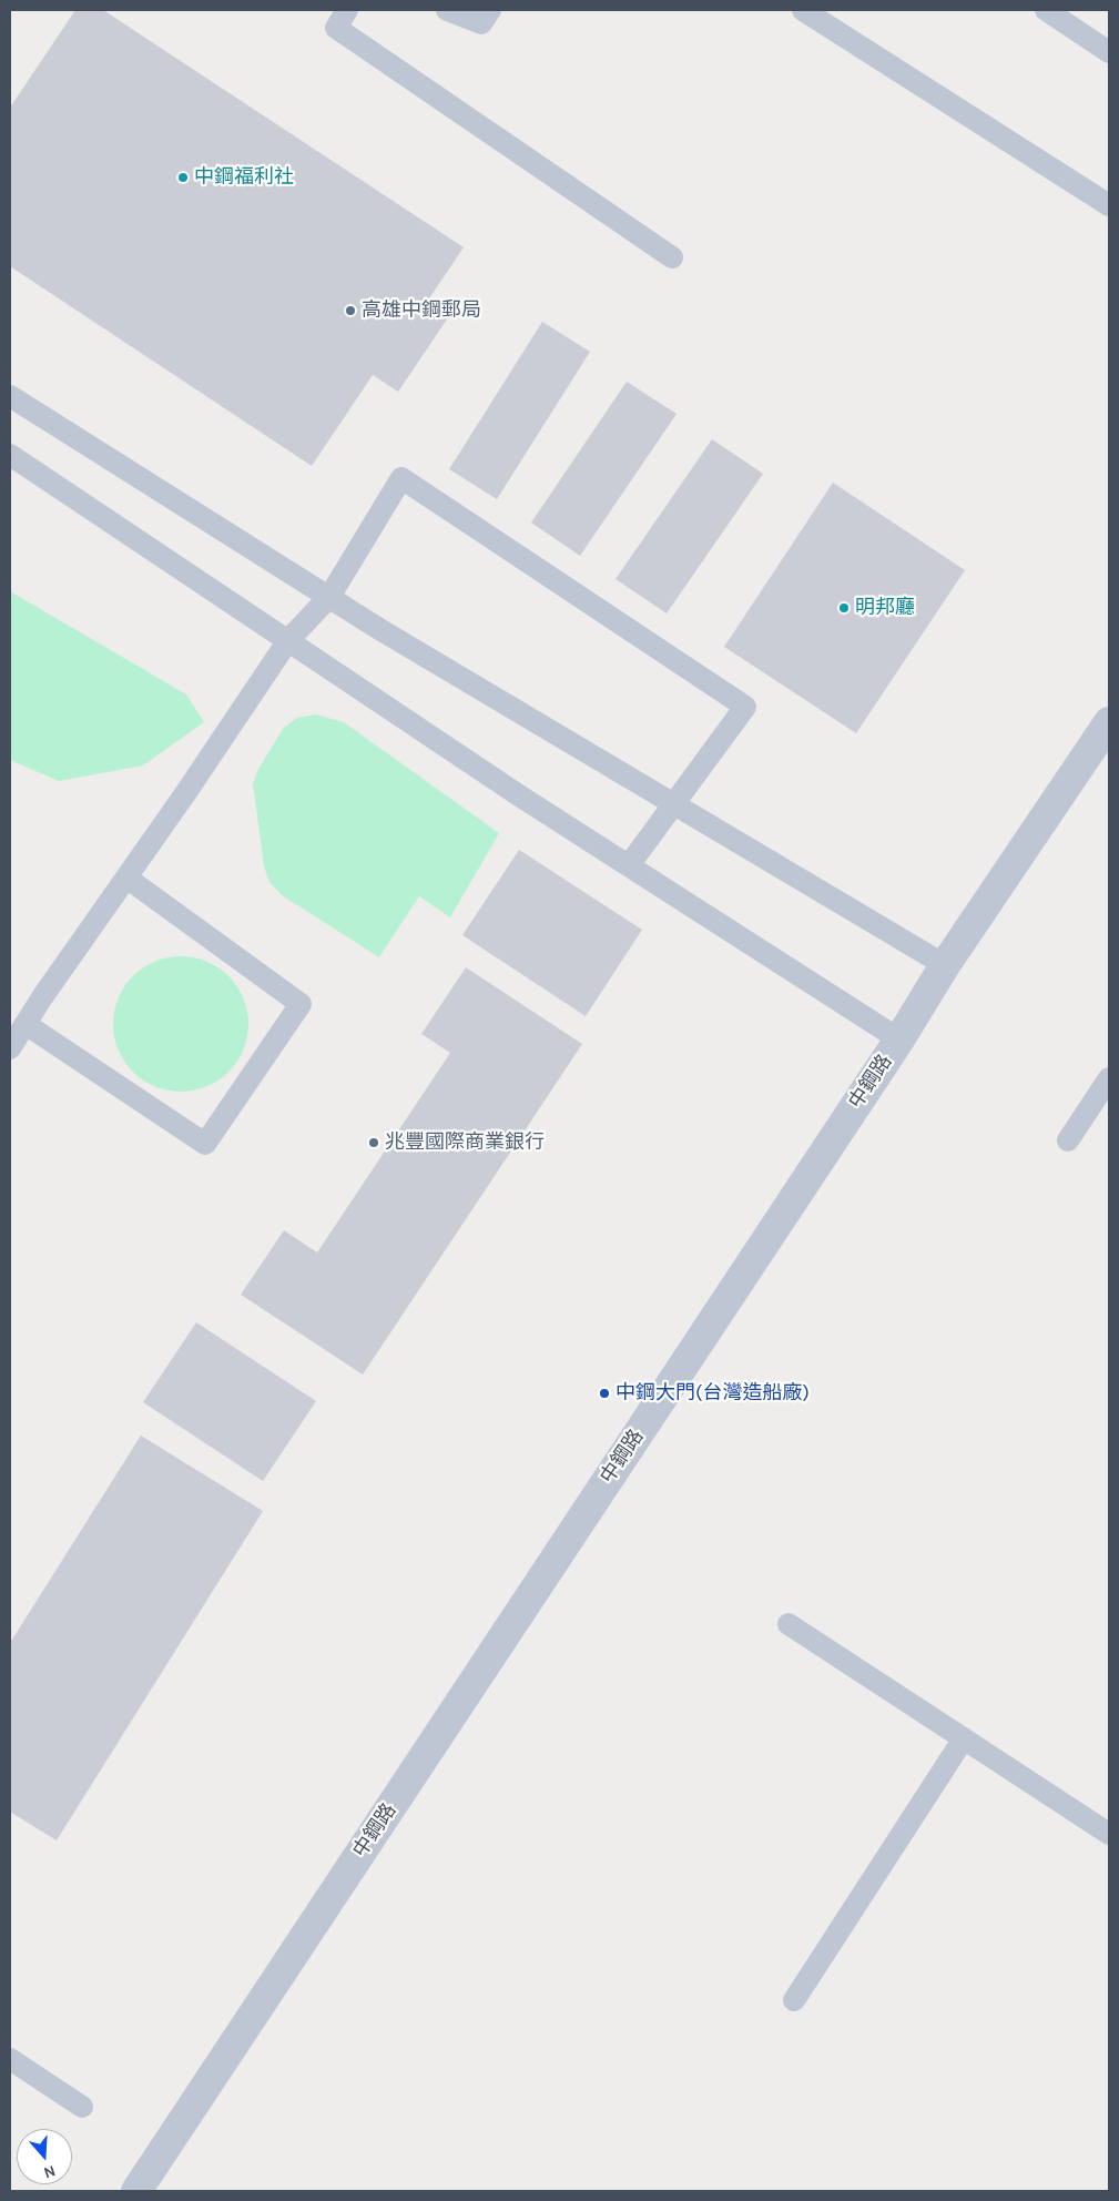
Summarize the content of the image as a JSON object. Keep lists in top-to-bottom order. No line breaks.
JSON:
{"streets":{"street":["中鋼路"]},"places":["中鋼福利社","高雄中鋼郵局","明邦廳","兆豐國際商業銀行","中鋼大門(台灣造船廠)"],"north":"bottom"}
